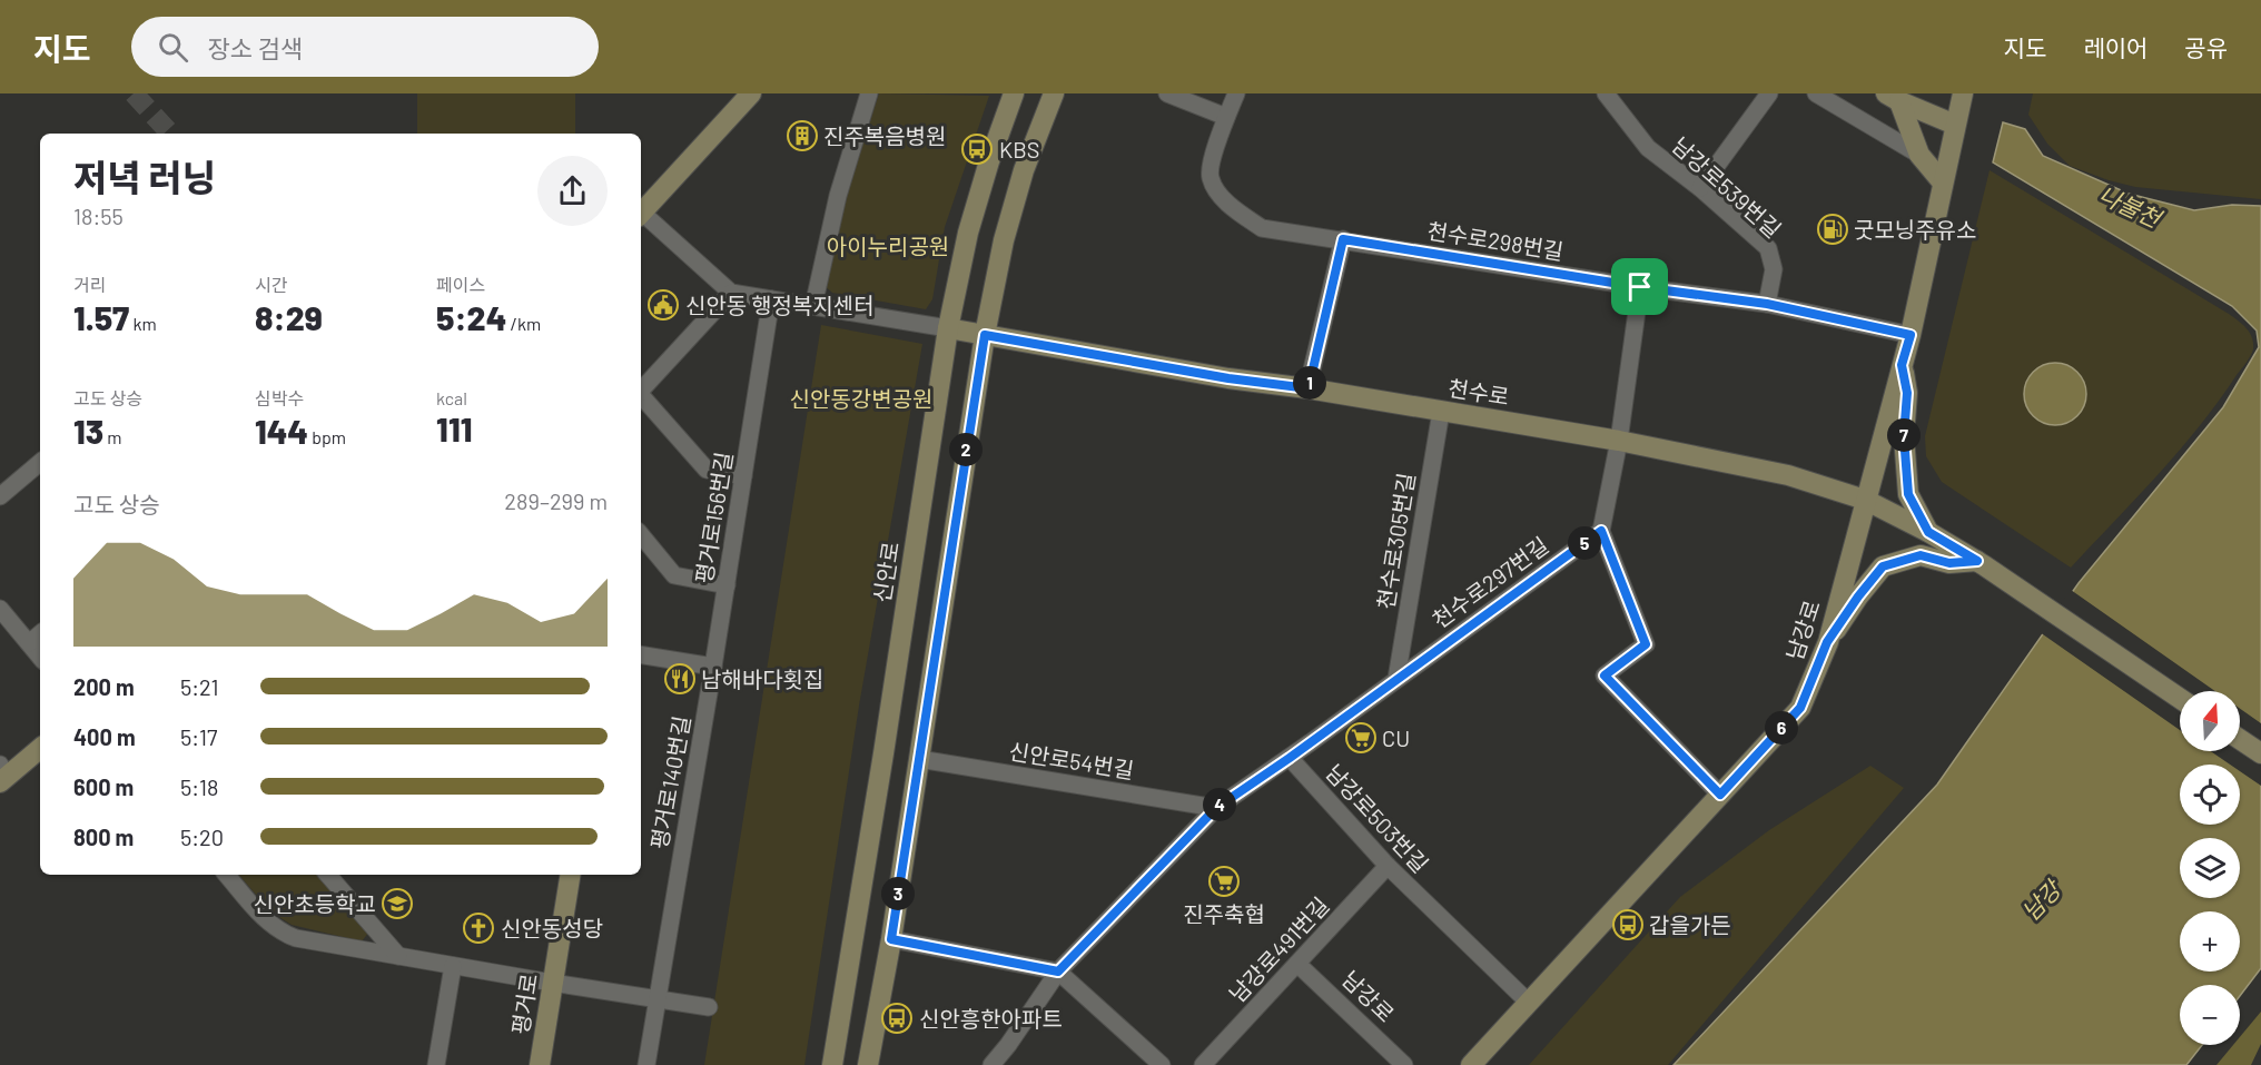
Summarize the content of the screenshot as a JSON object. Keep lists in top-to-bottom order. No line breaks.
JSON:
{"streets":{"street":["남강로539번길","천수로298번길","천수로","평거로156번길","천수로305번길","신안로","천수로297번길","남강로","신안로54번길","평거로140번길","남강로503번길","남강로491번길","평거로"]},"crossings":[["남강로539번길","천수로298번길"],["천수로","천수로305번길"],["천수로","신안로"],["천수로","남강로"],["평거로156번길","평거로140번길"],["천수로305번길","천수로297번길"],["천수로305번길","남강로503번길"],["천수로297번길","남강로503번길"],["남강로","남강로503번길"],["남강로","남강로491번길"],["남강로503번길","남강로491번길"]],"water":["나불천","남강"],"parks":["아이누리공원","신안동강변공원"],"places":{"building":["진주복음병원"],"bus stop":["KBS","갑을가든","신안흥한아파트"],"fuel station":["굿모닝주유소"],"public building":["신안동 행정복지센터"],"restaurant":["남해바다횟집"],"supermarket":["CU","진주축협"],"school or university":["신안초등학교"],"church":["신안동성당"]},"north":"top","page":{"header":"지도","search":"장소 검색","nav":["지도","레이어","공유"],"heading":["저녁 러닝","18:55"],"stats":[["거리","1.57 km"],["시간","8:29"],["페이스","5:24 /km"],["고도 상승","13 m"],["심박수","144 bpm"],["kcal","111"]],"pins":["1","7","2","5","6","4","3"],"chart":["고도 상승","289–299 m"],"list":[{"name":"200 m","note":"5:21"},{"name":"400 m","note":"5:17"},{"name":"600 m","note":"5:18"},{"name":"800 m","note":"5:20"}],"map_buttons":["+","−"]}}
